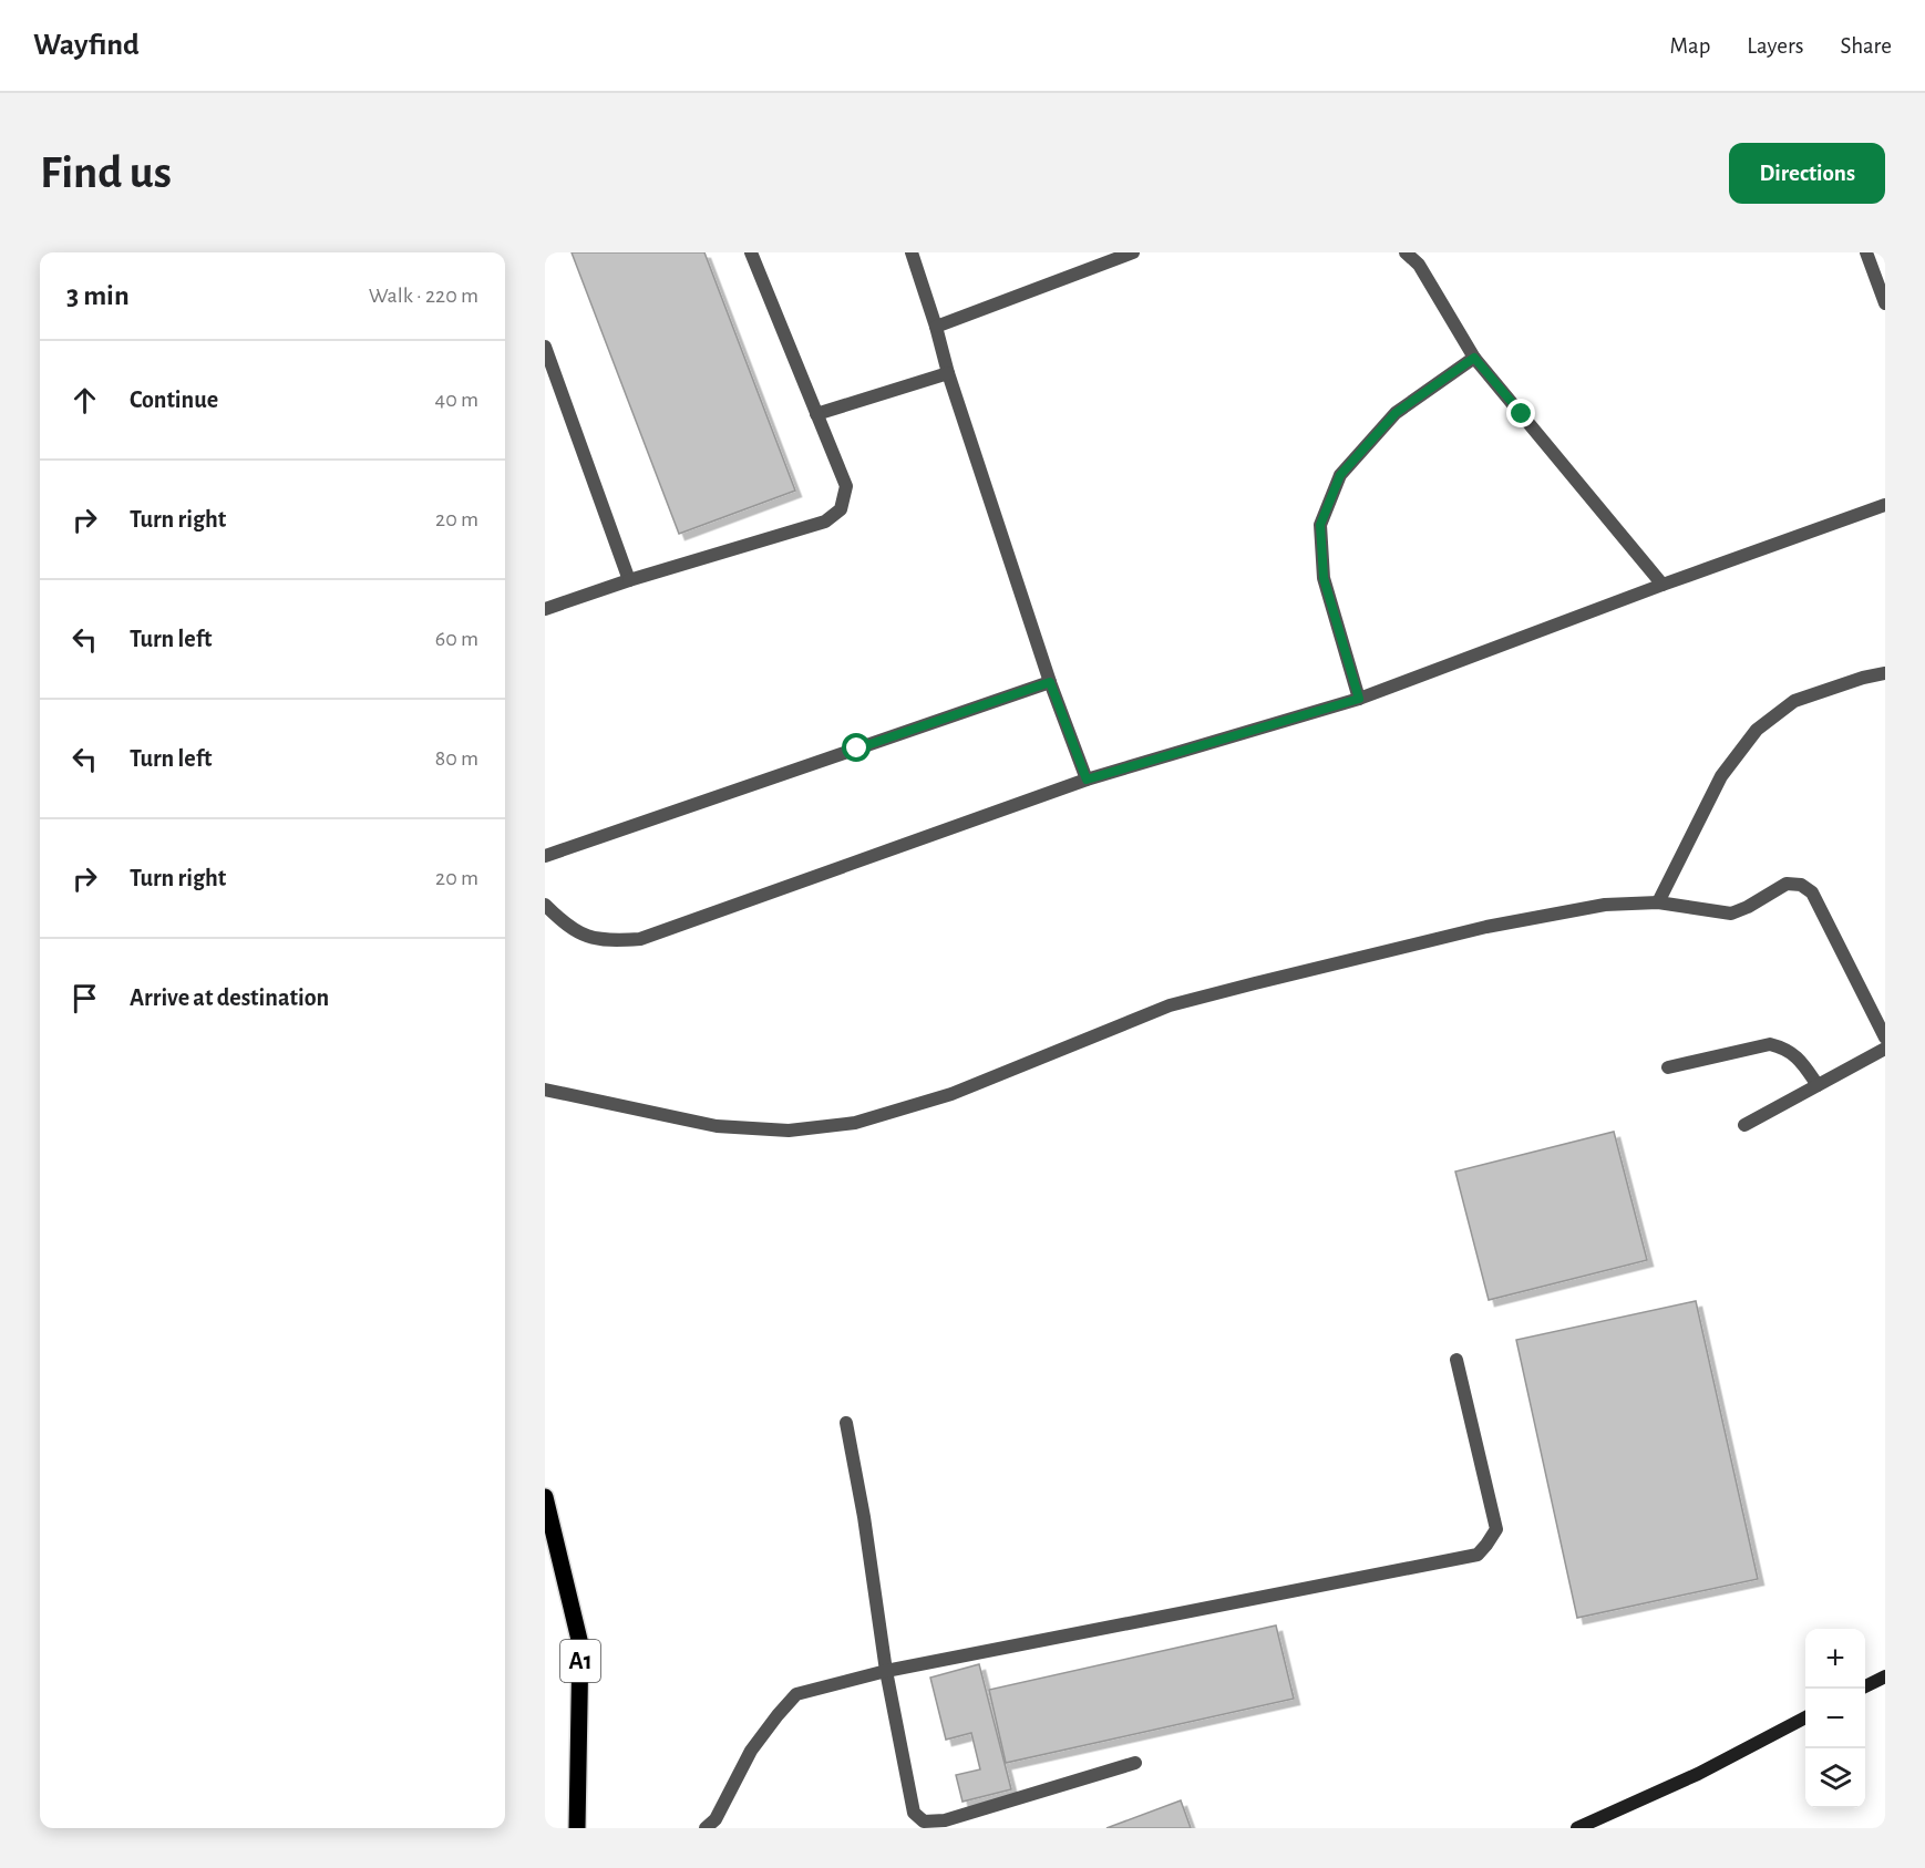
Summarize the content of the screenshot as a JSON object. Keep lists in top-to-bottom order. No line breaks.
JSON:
{"streets":{"main road":["A1"]},"page":{"header":"Wayfind","nav":["Map","Layers","Share"],"buttons":"Directions","title":"Find us","heading":["3 min","Walk · 220 m"],"list":[["Continue","40 m"],["Turn right","20 m"],["Turn left","60 m"],["Turn left","80 m"],["Turn right","20 m"],"Arrive at destination"],"map_buttons":["+","−"]}}
